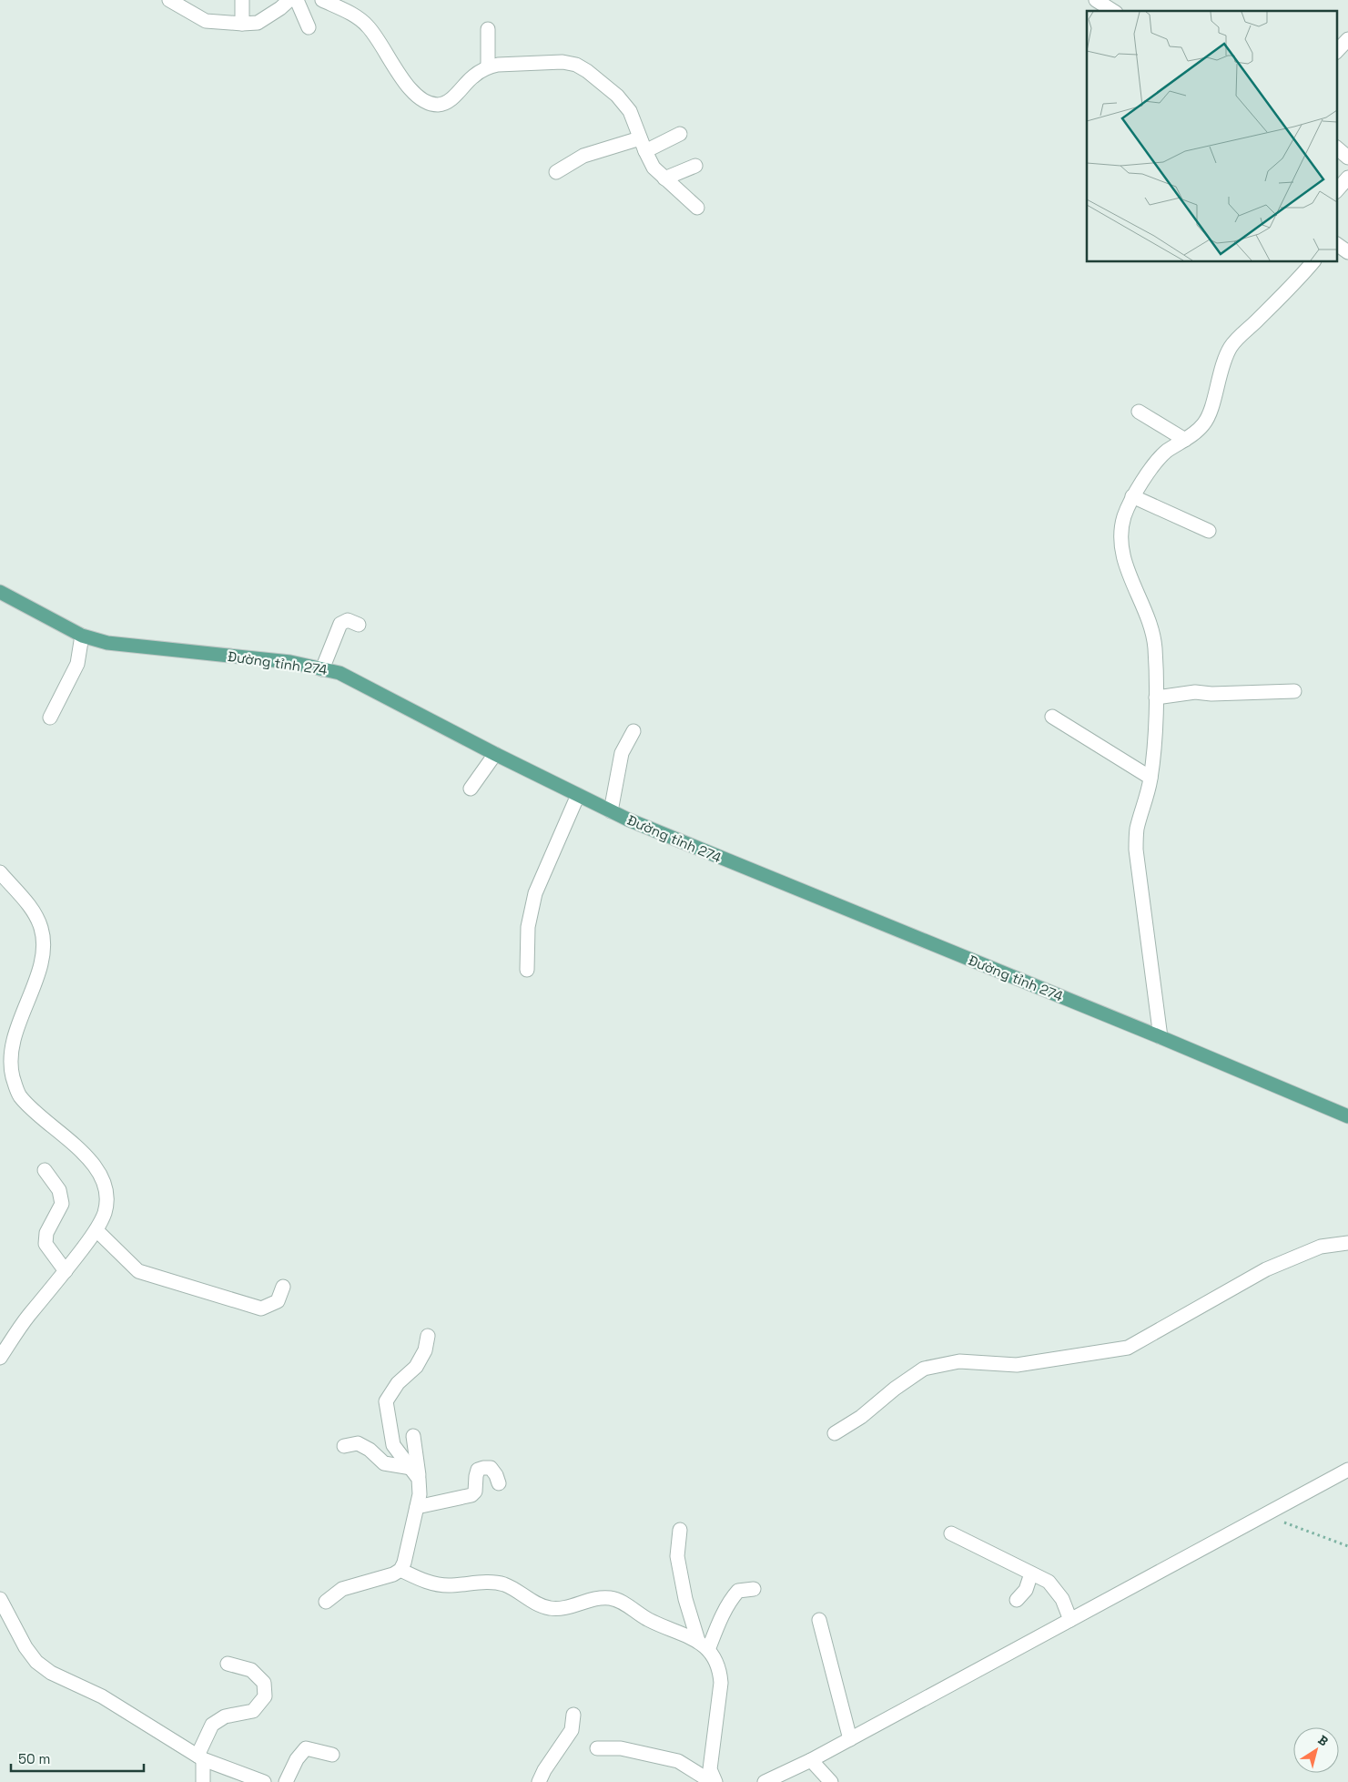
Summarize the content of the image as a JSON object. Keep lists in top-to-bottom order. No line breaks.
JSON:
{"streets":{"main road":["Đường tỉnh 274"]},"scale_bar":"50 m","north":"top right"}
